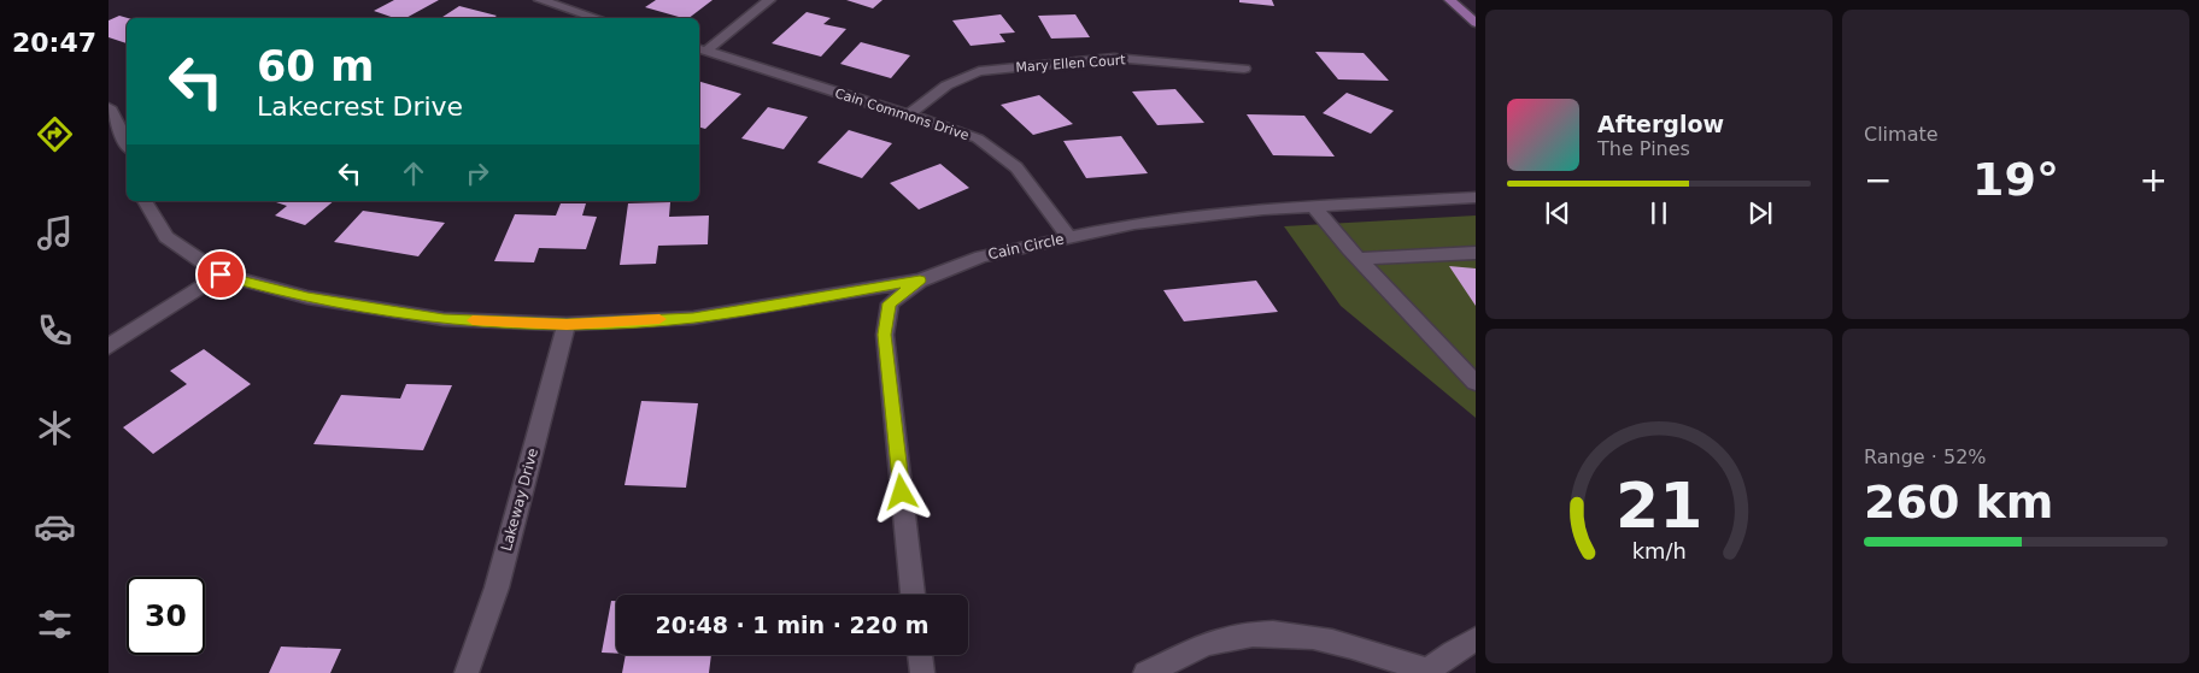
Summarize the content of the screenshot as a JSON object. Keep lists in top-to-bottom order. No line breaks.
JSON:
{"streets":{"street":["Mary Ellen Court","Cain Commons Drive","Cain Circle","Lakeway Drive"]},"crossings":[["Mary Ellen Court","Cain Commons Drive"],["Cain Commons Drive","Cain Circle"]],"page":{"tabs":"20:47","tile":["Climate",["Range · 52%","260 km"]],"turn":["60 m","Lakecrest Drive"],"song":["Afterglow","The Pines"],"heat":["−","19°","+"],"limit":"30","trip":"20:48 · 1 min · 220 m","gauge":["21","km/h"]}}
